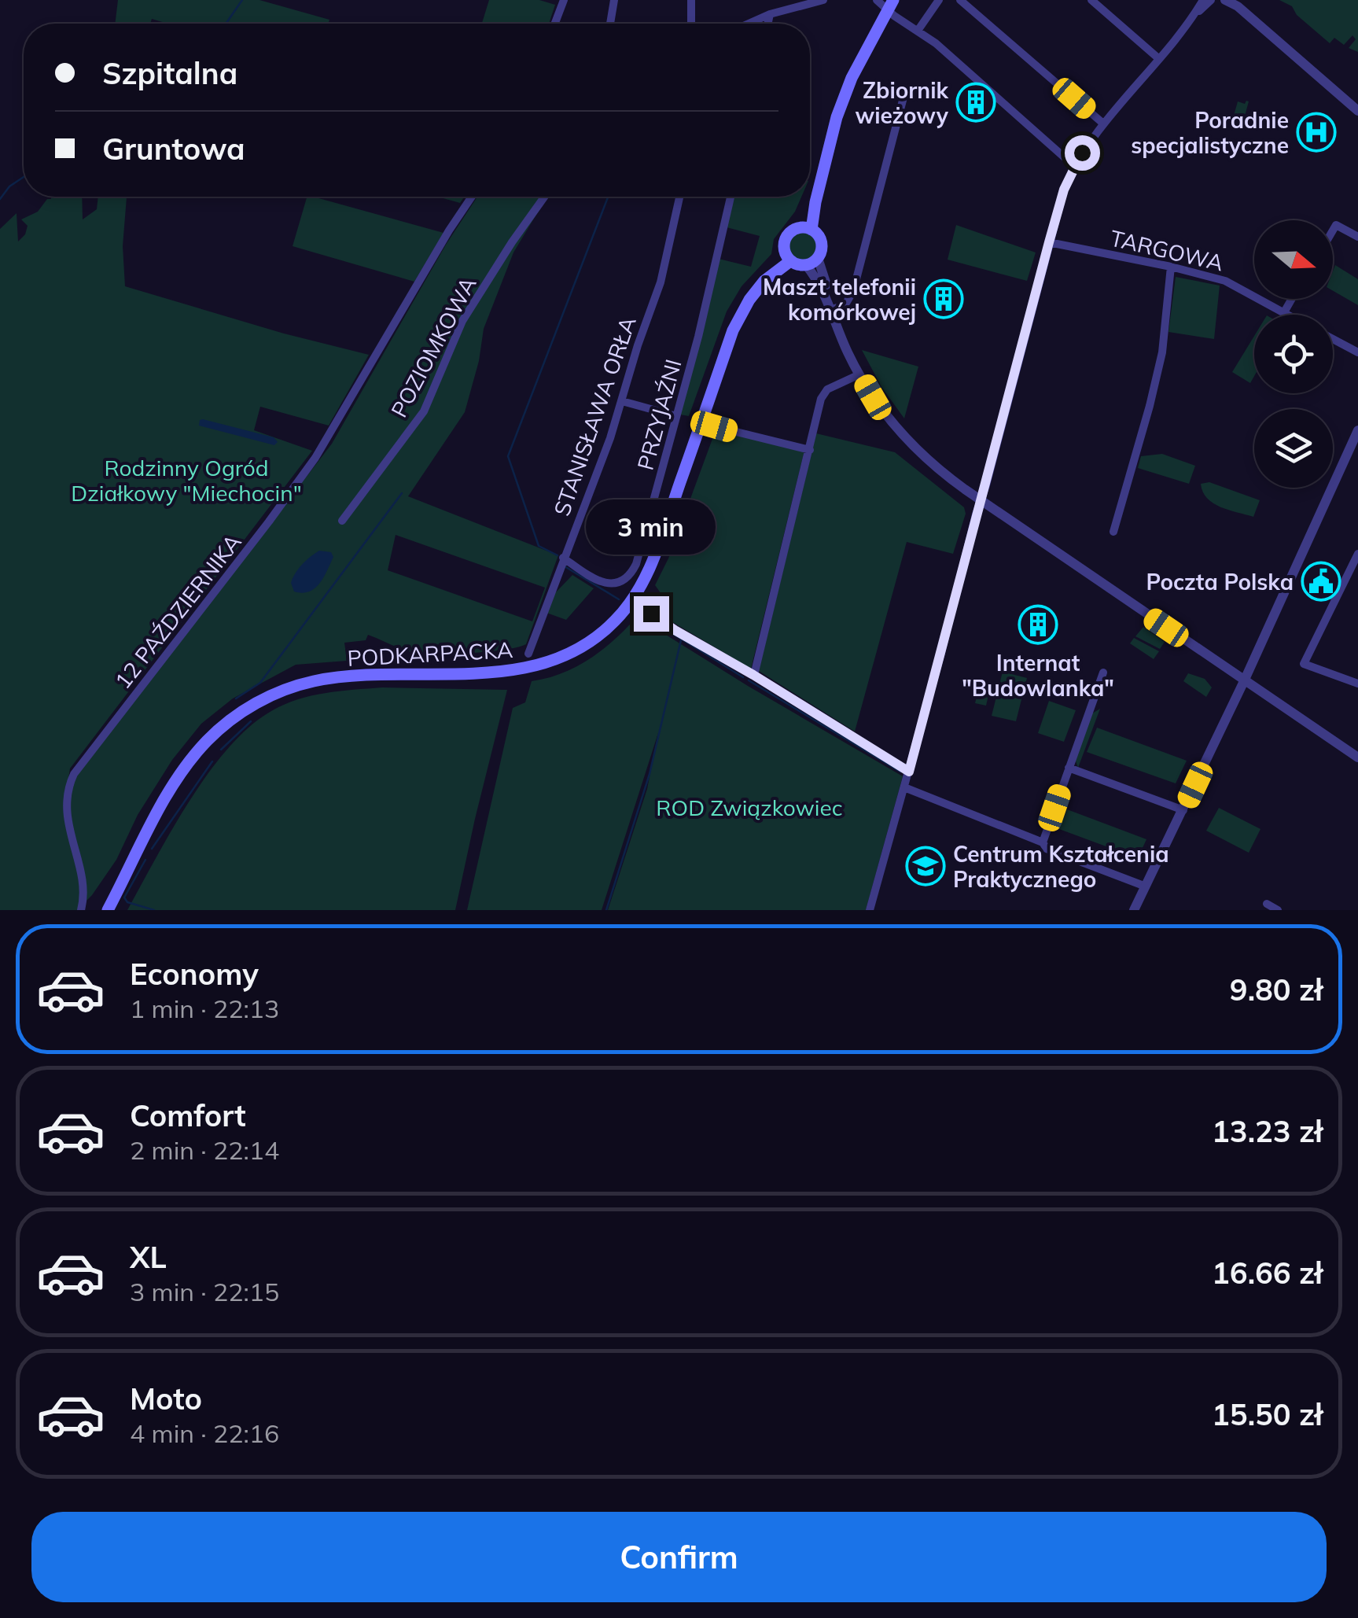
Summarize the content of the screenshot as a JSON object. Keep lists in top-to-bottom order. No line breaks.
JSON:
{"streets":{"main road":["PODKARPACKA"],"street":["TARGOWA","POZIOMKOWA","PRZYJAŹNI","STANISŁAWA ORŁA","12 PAŹDZIERNIKA"]},"crossings":[["PRZYJAŹNI","STANISŁAWA ORŁA"]],"parks":["Rodzinny Ogród Działkowy \"Miechocin\"","ROD Związkowiec"],"places":{"building":["Zbiornik wieżowy","Maszt telefonii komórkowej","Internat \"Budowlanka\""],"hospital":["Poradnie specjalistyczne"],"public building":["Poczta Polska"],"school or university":["Centrum Kształcenia Praktycznego"]},"north":"right","page":{"banner":["Szpitalna","Gruntowa"],"bubble":"3 min","list":[{"name":"Economy","note":"1 min · 22:13","value":"9.80 zł"},{"name":"Comfort","note":"2 min · 22:14","value":"13.23 zł"},{"name":"XL","note":"3 min · 22:15","value":"16.66 zł"},{"name":"Moto","note":"4 min · 22:16","value":"15.50 zł"}],"buttons":"Confirm"}}
